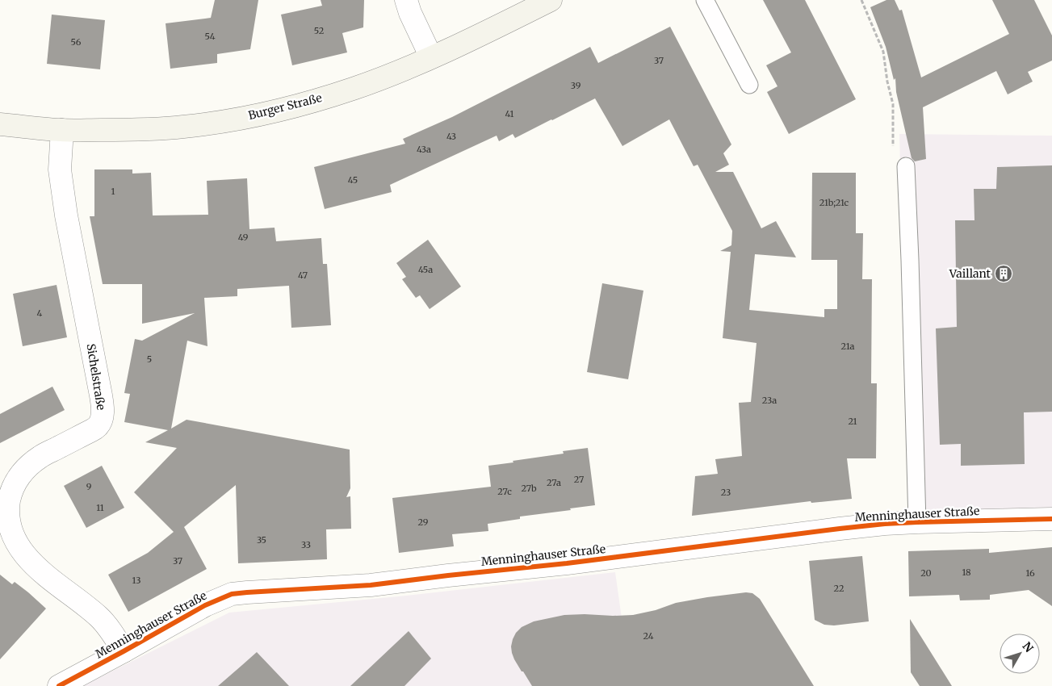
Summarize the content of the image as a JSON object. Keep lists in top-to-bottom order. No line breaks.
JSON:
{"streets":{"main road":["Burger Straße"],"street":["Sichelstraße","Menninghauser Straße"]},"crossings":[["Burger Straße","Sichelstraße"],["Sichelstraße","Menninghauser Straße"]],"places":{"building":["Vaillant"]},"house_numbers":["52","54","56","37","39","41","43","43a","45","1","21b;21c","49","45a","47","4","21a","5","23a","21","27","27a","9","27b","27c","23","11","29","35","33","37","18","20","16","13","22","24"],"north":"top right"}
